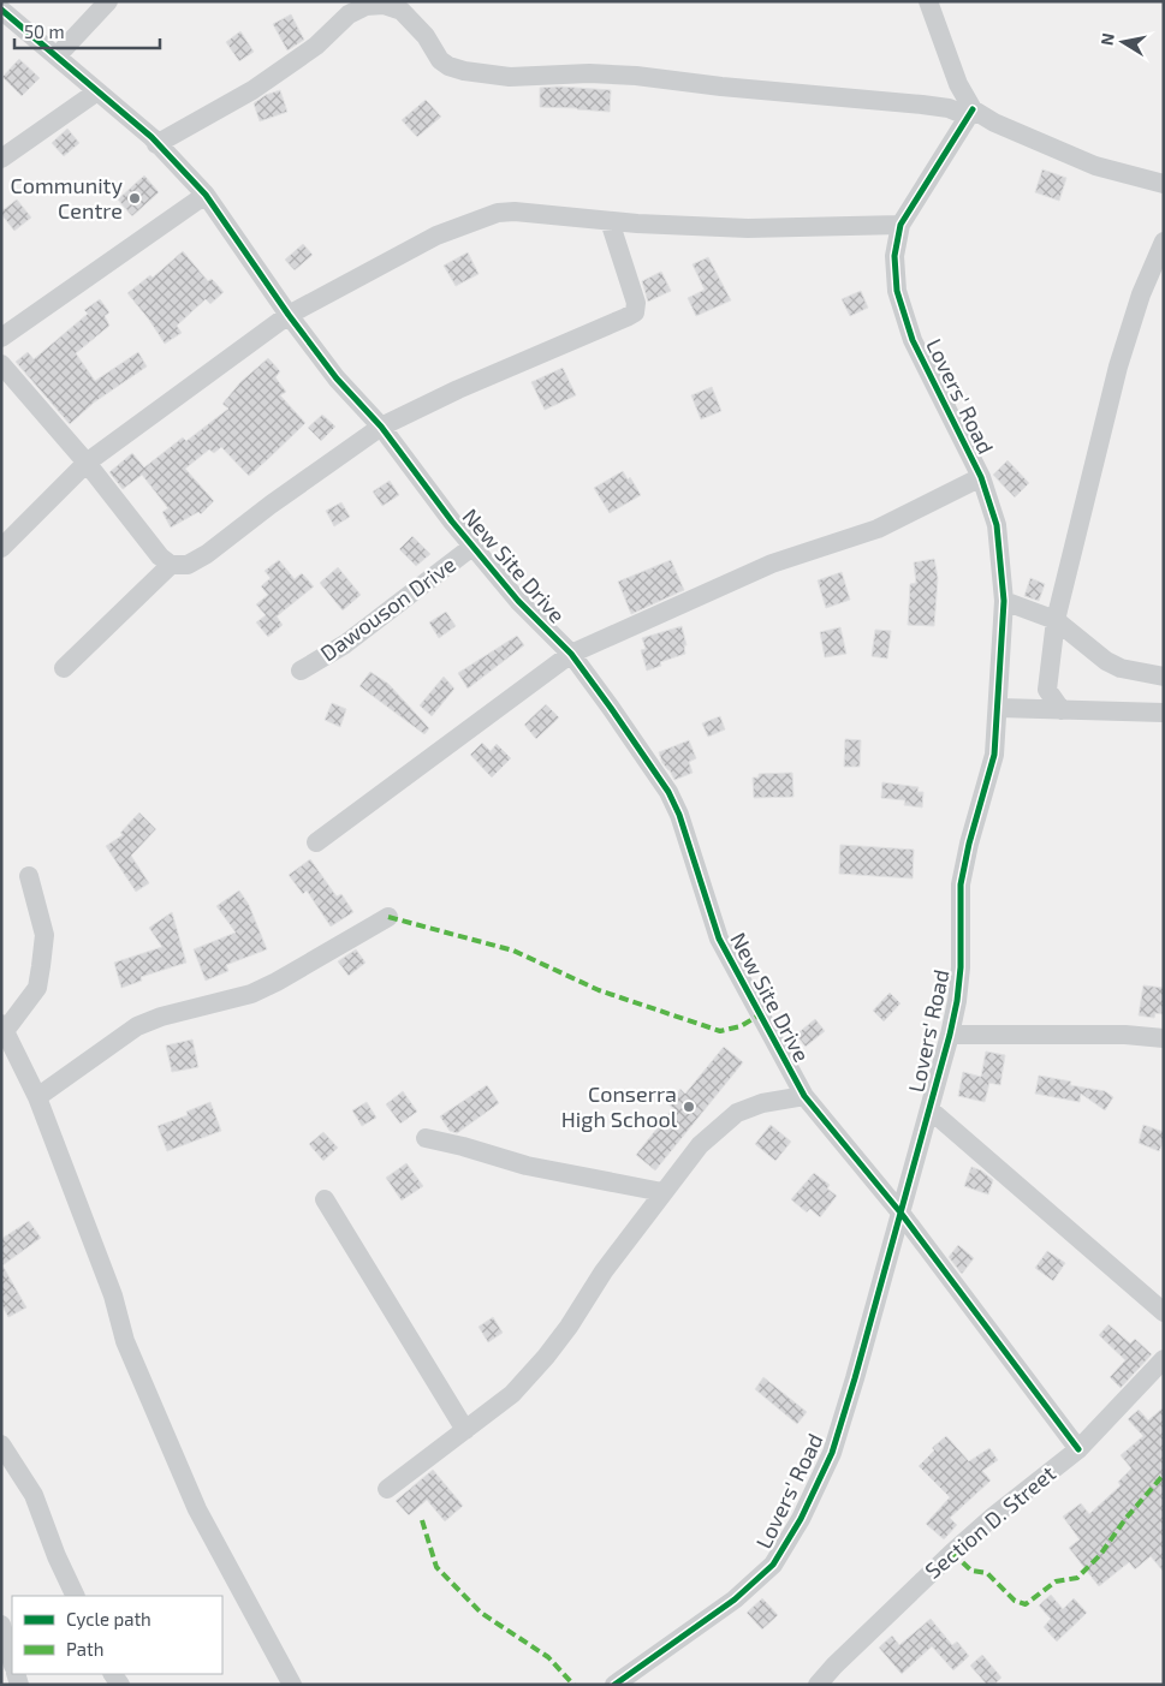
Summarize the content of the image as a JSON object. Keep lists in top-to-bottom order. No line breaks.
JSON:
{"streets":{"street":["Lovers' Road","New Site Drive","Dawouson Drive","Section D. Street"]},"crossings":[["Lovers' Road","New Site Drive"],["New Site Drive","Dawouson Drive"],["New Site Drive","Section D. Street"]],"places":["Community Centre","Conserra High School"],"legend":["Cycle path","Path"],"scale_bar":"50 m","north":"left"}
